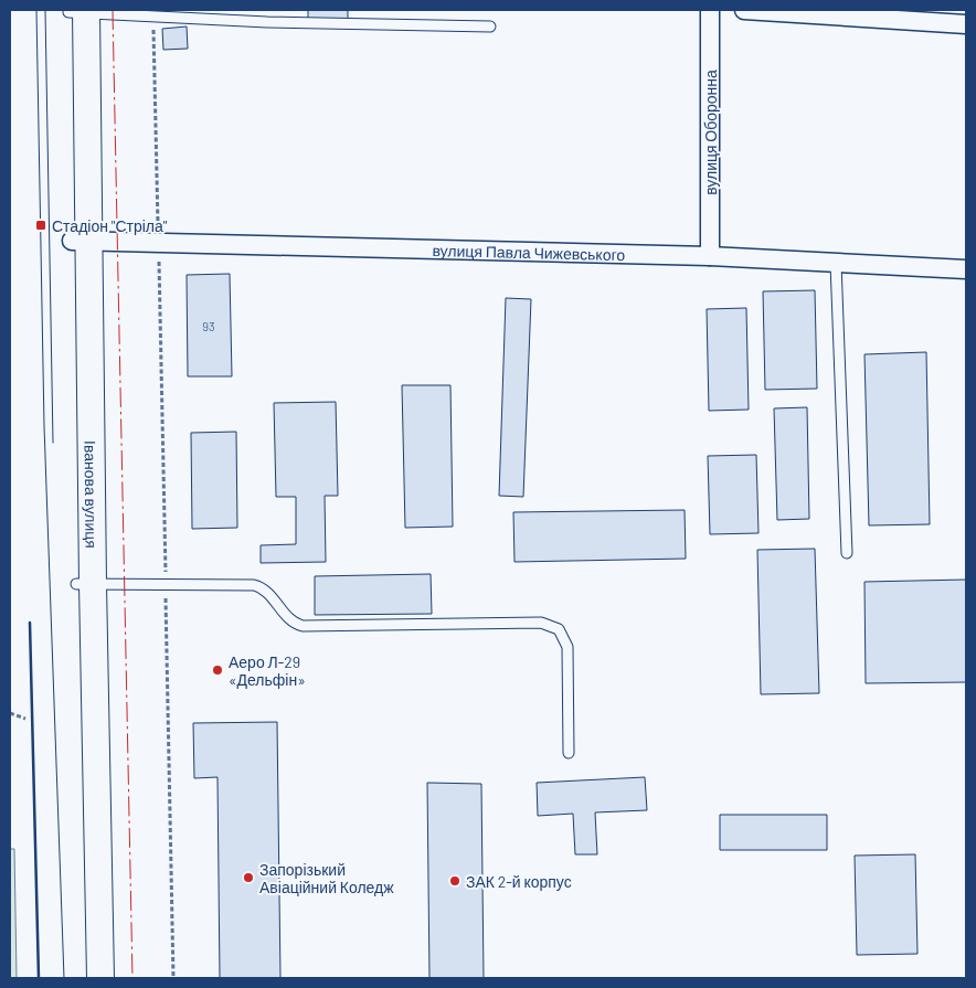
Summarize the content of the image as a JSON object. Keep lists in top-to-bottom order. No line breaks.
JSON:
{"streets":{"main road":["Іванова вулиця"],"street":["вулиця Оборонна","вулиця Павла Чижевського"]},"crossings":[["вулиця Оборонна","вулиця Павла Чижевського"],["вулиця Павла Чижевського","Іванова вулиця"]],"places":{"transit":["Стадіон \"Стріла\""],"other":["Аеро Л-29 «Дельфін»","Запорізький Авіаційний Коледж","ЗАК 2-й корпус"]},"house_numbers":["93"]}
